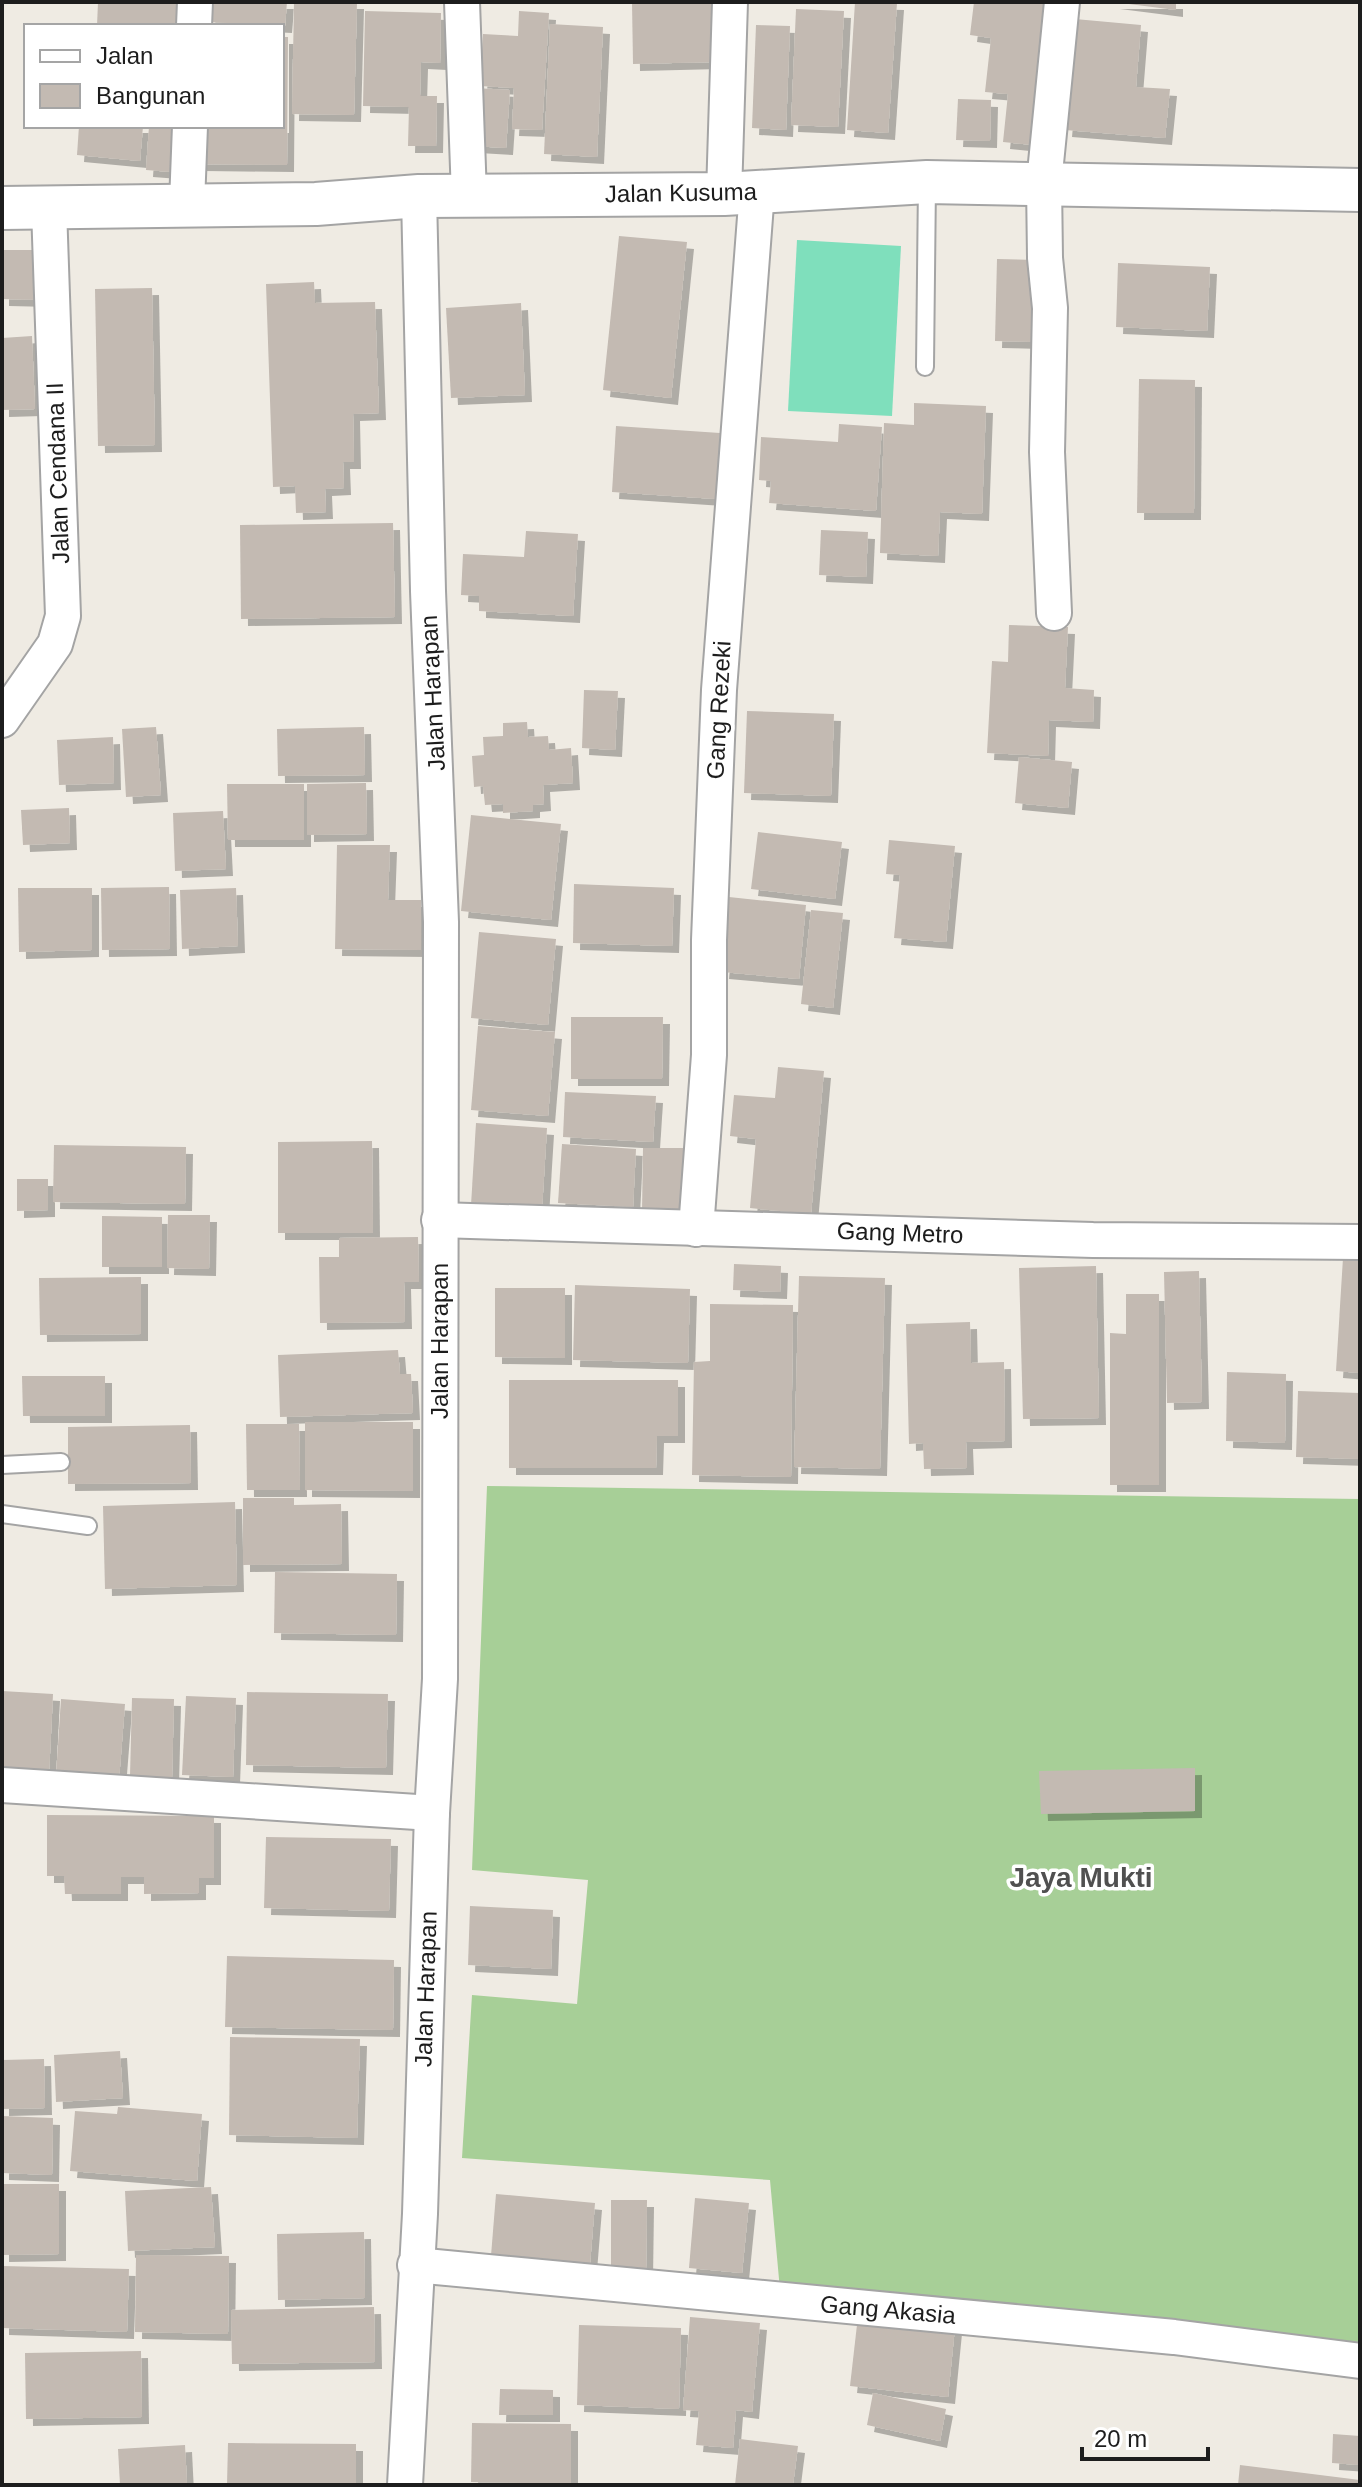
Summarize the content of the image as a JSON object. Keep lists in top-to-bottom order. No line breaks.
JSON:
{"streets":{"street":["Jalan Kusuma","Jalan Cendana II","Jalan Harapan","Gang Rezeki","Gang Metro","Gang Akasia"]},"crossings":[["Jalan Kusuma","Jalan Cendana II"],["Jalan Kusuma","Jalan Harapan"],["Jalan Kusuma","Gang Rezeki"],["Jalan Harapan","Gang Metro"],["Jalan Harapan","Gang Akasia"],["Gang Rezeki","Gang Metro"]],"districts":["Jaya Mukti"],"legend":["Jalan","Bangunan"],"scale_bar":"20 m"}
